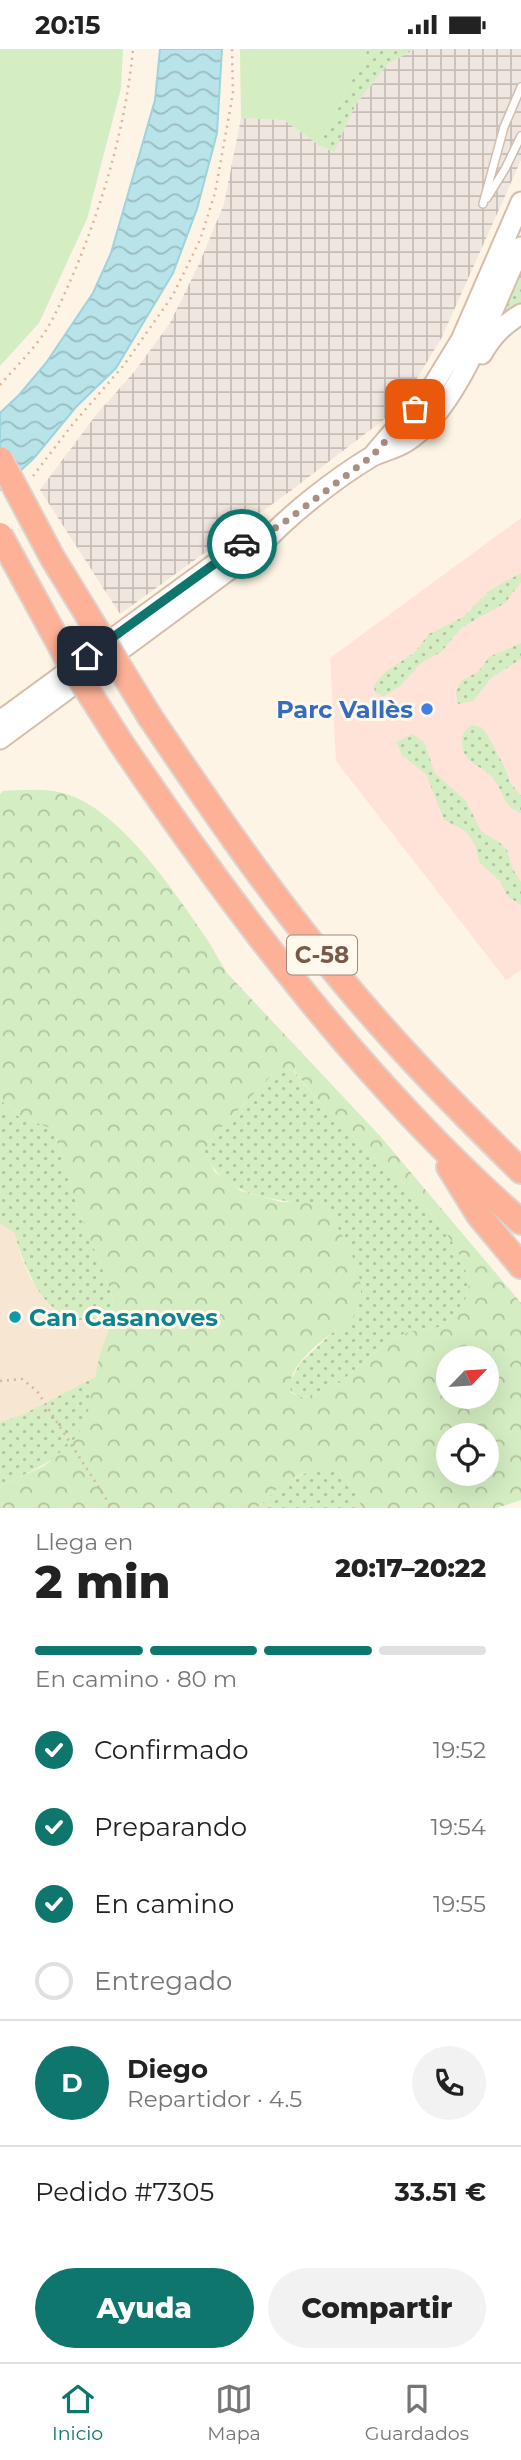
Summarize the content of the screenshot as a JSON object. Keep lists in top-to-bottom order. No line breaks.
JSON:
{"streets":{"highway":["C-58"]},"places":["Parc Vallès","Can Casanoves"],"north":"top right","page":{"status":"20:15","heading":["2 min","Llega en","20:17–20:22"],"panel":["Diego","Repartidor · 4.5","Pedido #7305","33.51 €"],"bar":"En camino · 80 m","list":[["Confirmado","19:52"],["Preparando","19:54"],["En camino","19:55"],"Entregado"],"round":"D","buttons":["Ayuda","Compartir"],"tabs":["Inicio","Mapa","Guardados"]}}
